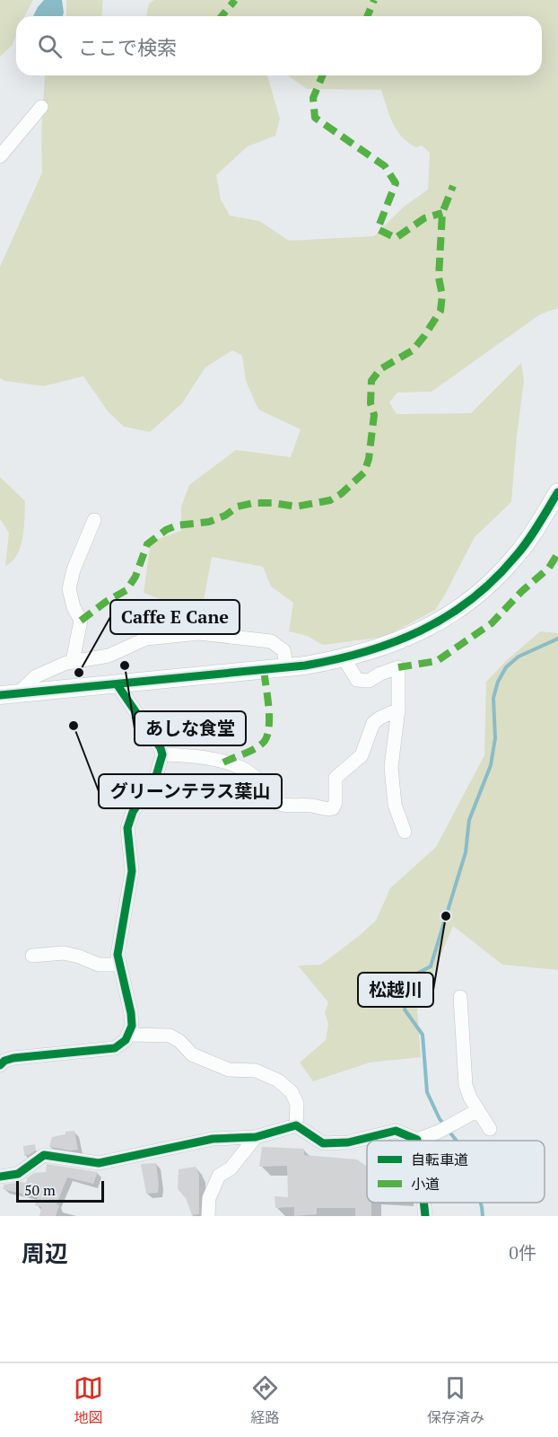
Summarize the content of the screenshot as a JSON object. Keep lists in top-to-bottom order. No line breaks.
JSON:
{"places":["あしな食堂","Caffe E Cane","グリーンテラス葉山","松越川"],"legend":["自転車道","小道"],"scale_bar":"50 m","page":{"search":"ここで検索","scale":"50 m","heading":["周辺","0件"],"nav":["地図","経路","保存済み"]}}
